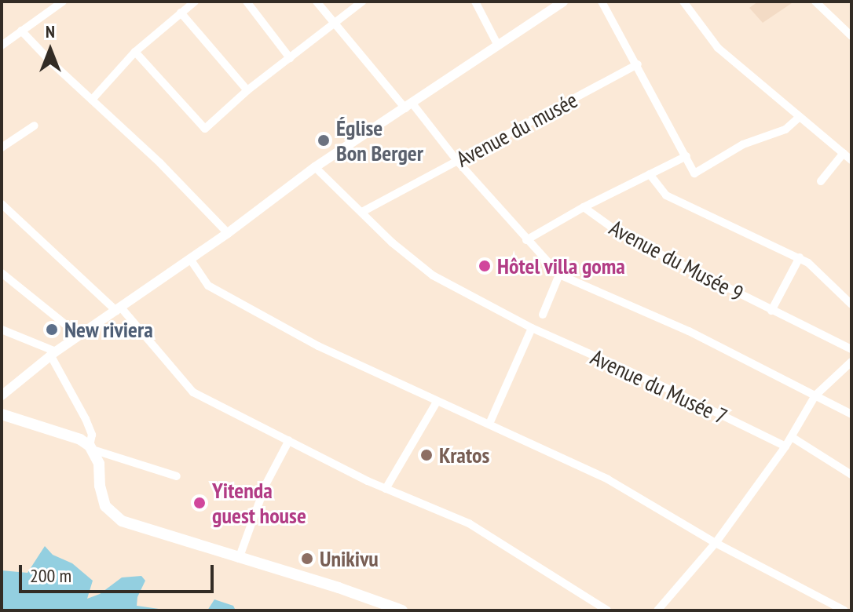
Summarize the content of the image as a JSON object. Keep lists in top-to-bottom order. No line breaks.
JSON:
{"streets":{"street":["Avenue du musée","Avenue du Musée 9","Avenue du Musée 7"]},"crossings":[["Avenue du musée","Avenue du Musée 7"]],"places":["Église Bon Berger","Hôtel villa goma","New riviera","Kratos","Yitenda guest house","Unikivu"],"scale_bar":"200 m","north":"top"}
